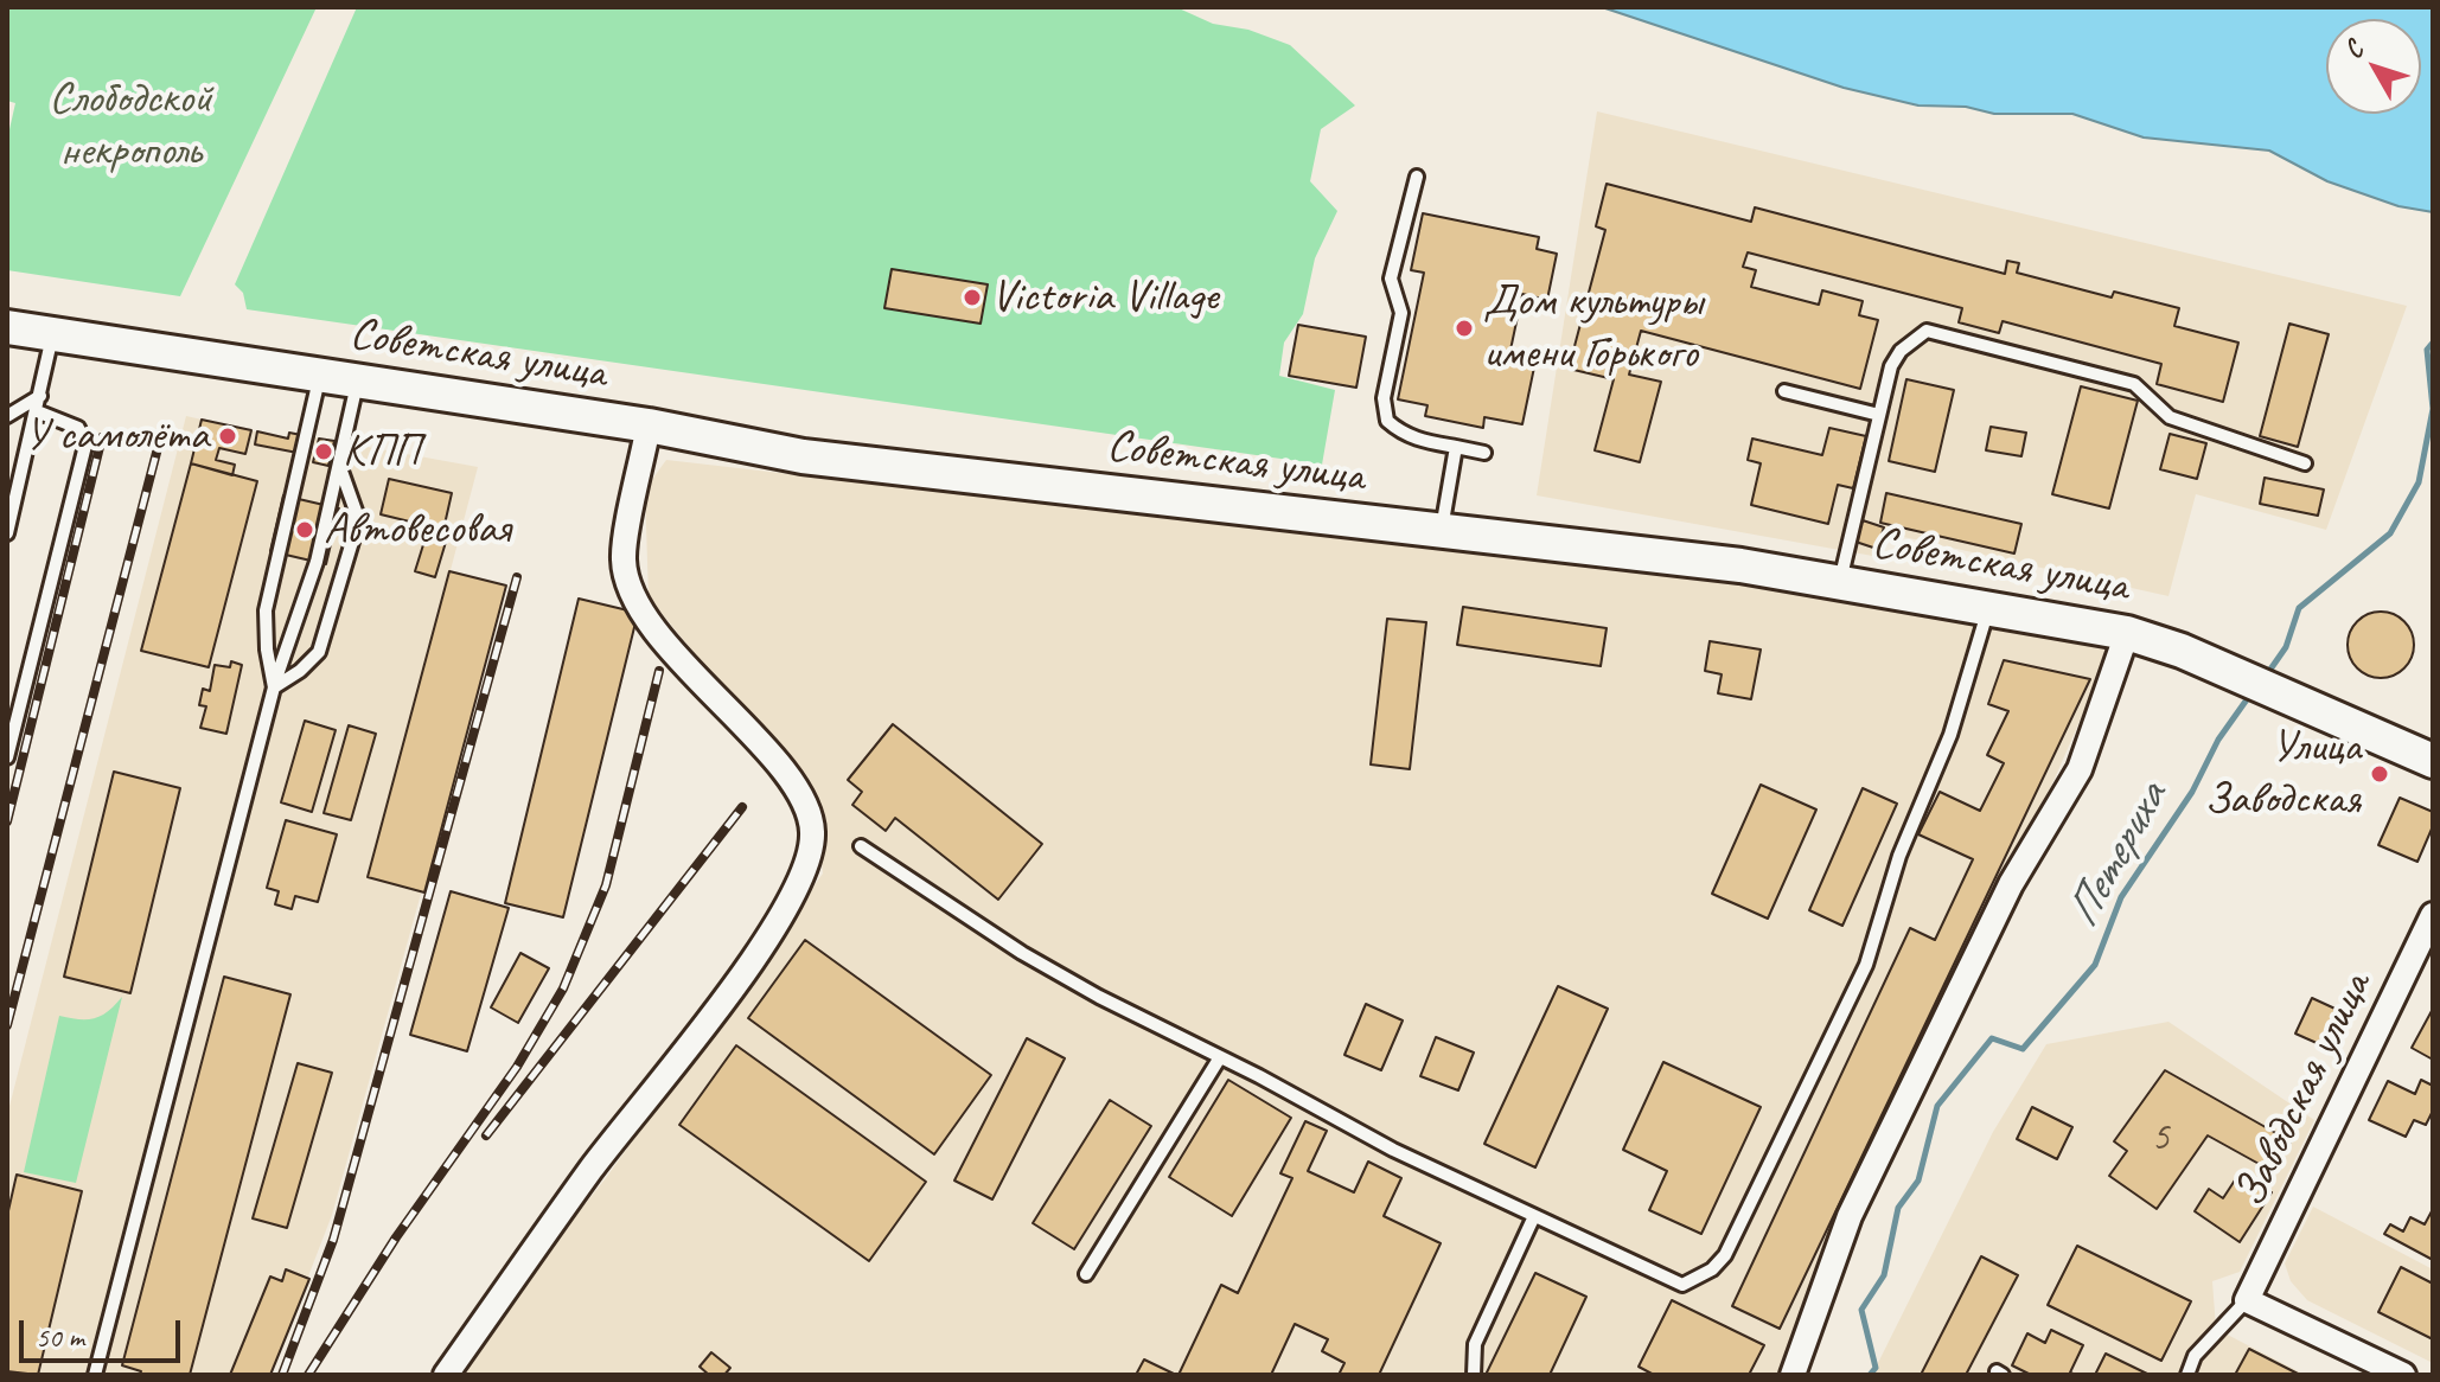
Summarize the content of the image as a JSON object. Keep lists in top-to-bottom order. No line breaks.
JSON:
{"streets":{"main road":["Советская улица"],"street":["Заводская улица"]},"water":["Петериха"],"parks":["Слободской некрополь"],"places":["Victoria Village","Дом культуры имени Горького","У самолёта","КПП","Автовесовая","Улица Заводская"],"house_numbers":["5"],"scale_bar":"50 m","north":"top left"}
